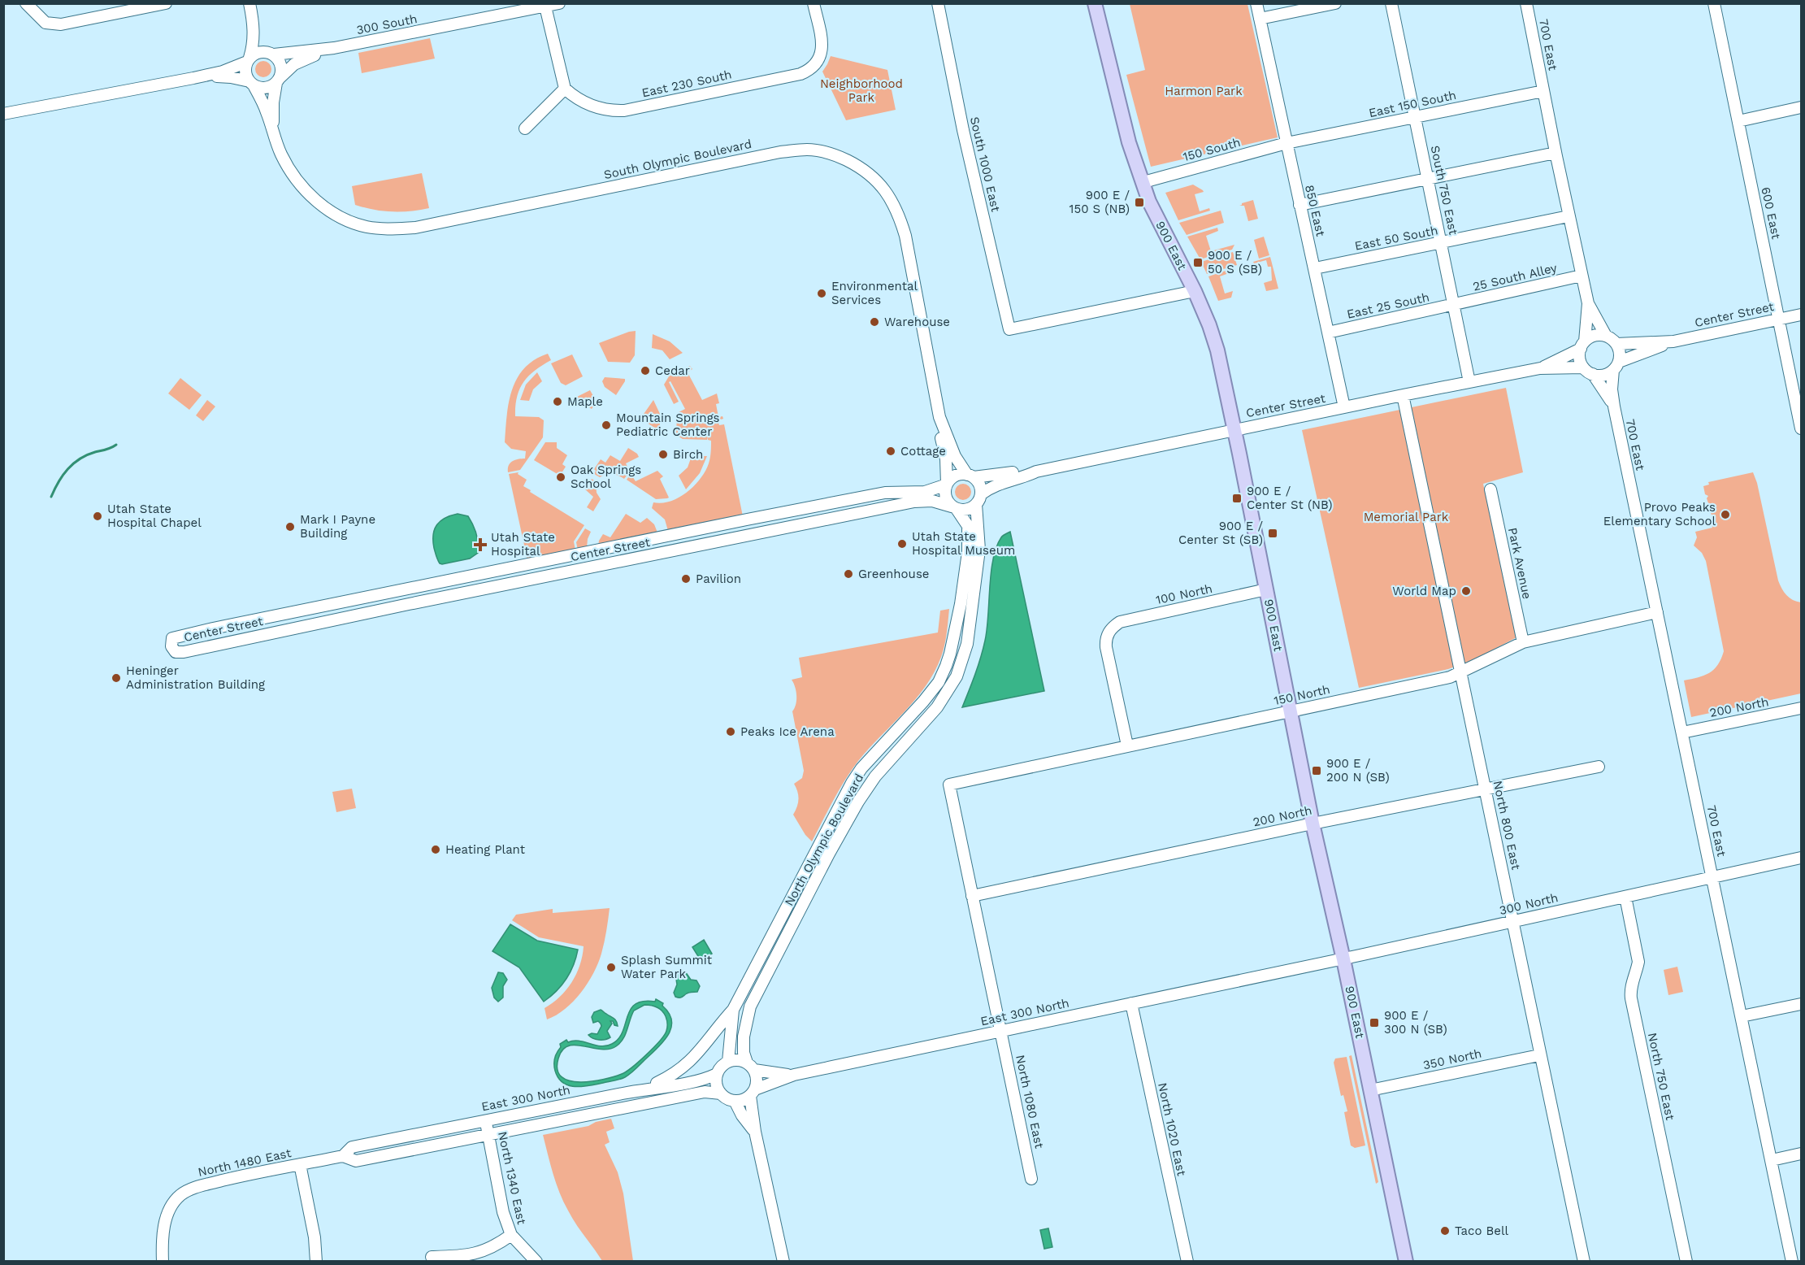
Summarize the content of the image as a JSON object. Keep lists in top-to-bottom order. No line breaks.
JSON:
{"streets":{"main road":["900 East"],"street":["300 South","700 East","East 230 South","East 150 South","150 South","South Olympic Boulevard","South 1000 East","South 750 East","850 East","600 East","East 50 South","25 South Alley","East 25 South","Center Street","Park Avenue","100 North","150 North","200 North","North 800 East","North Olympic Boulevard","300 North","East 300 North","350 North","North 750 East","North 1080 East","North 1020 East","North 1480 East","North 1340 East"]},"crossings":[["300 South","South Olympic Boulevard"],["700 East","East 150 South"],["700 East","East 50 South"],["700 East","25 South Alley"],["700 East","Center Street"],["700 East","150 North"],["700 East","200 North"],["700 East","300 North"],["East 150 South","150 South"],["East 150 South","South 750 East"],["East 150 South","850 East"],["150 South","850 East"],["150 South","900 East"],["South Olympic Boulevard","Center Street"],["South Olympic Boulevard","North Olympic Boulevard"],["South 1000 East","900 East"],["South 750 East","East 50 South"],["South 750 East","25 South Alley"],["South 750 East","East 25 South"],["South 750 East","Center Street"],["850 East","East 50 South"],["850 East","East 25 South"],["850 East","Center Street"],["600 East","Center Street"],["900 East","Center Street"],["900 East","100 North"],["900 East","150 North"],["900 East","200 North"],["900 East","300 North"],["900 East","350 North"],["25 South Alley","East 25 South"],["Center Street","North 800 East"],["Center Street","North Olympic Boulevard"],["Park Avenue","150 North"],["100 North","150 North"],["150 North","200 North"],["150 North","North 800 East"],["150 North","North 1080 East"],["200 North","North 800 East"],["200 North","North 1080 East"],["North 800 East","300 North"],["North 800 East","350 North"],["North Olympic Boulevard","East 300 North"],["300 North","East 300 North"],["300 North","North 750 East"],["East 300 North","North 1080 East"],["East 300 North","North 1020 East"],["East 300 North","North 1480 East"],["East 300 North","North 1340 East"]],"parks":["Neighborhood Park","Harmon Park","Memorial Park"],"places":{"transit":["900 E / 150 S (NB)","900 E / 50 S (SB)","900 E / Center St (NB)","900 E / Center St (SB)","900 E / 200 N (SB)","900 E / 300 N (SB)"],"other":["Environmental Services","Warehouse","Cedar","Maple","Mountain Springs Pediatric Center","Cottage","Birch","Oak Springs School","Provo Peaks Elementary School","Utah State Hospital Chapel","Mark I Payne Building","Utah State Hospital Museum","Greenhouse","Pavilion","World Map","Heninger Administration Building","Peaks Ice Arena","Heating Plant","Splash Summit Water Park","Taco Bell"],"health":["Utah State Hospital"]}}
